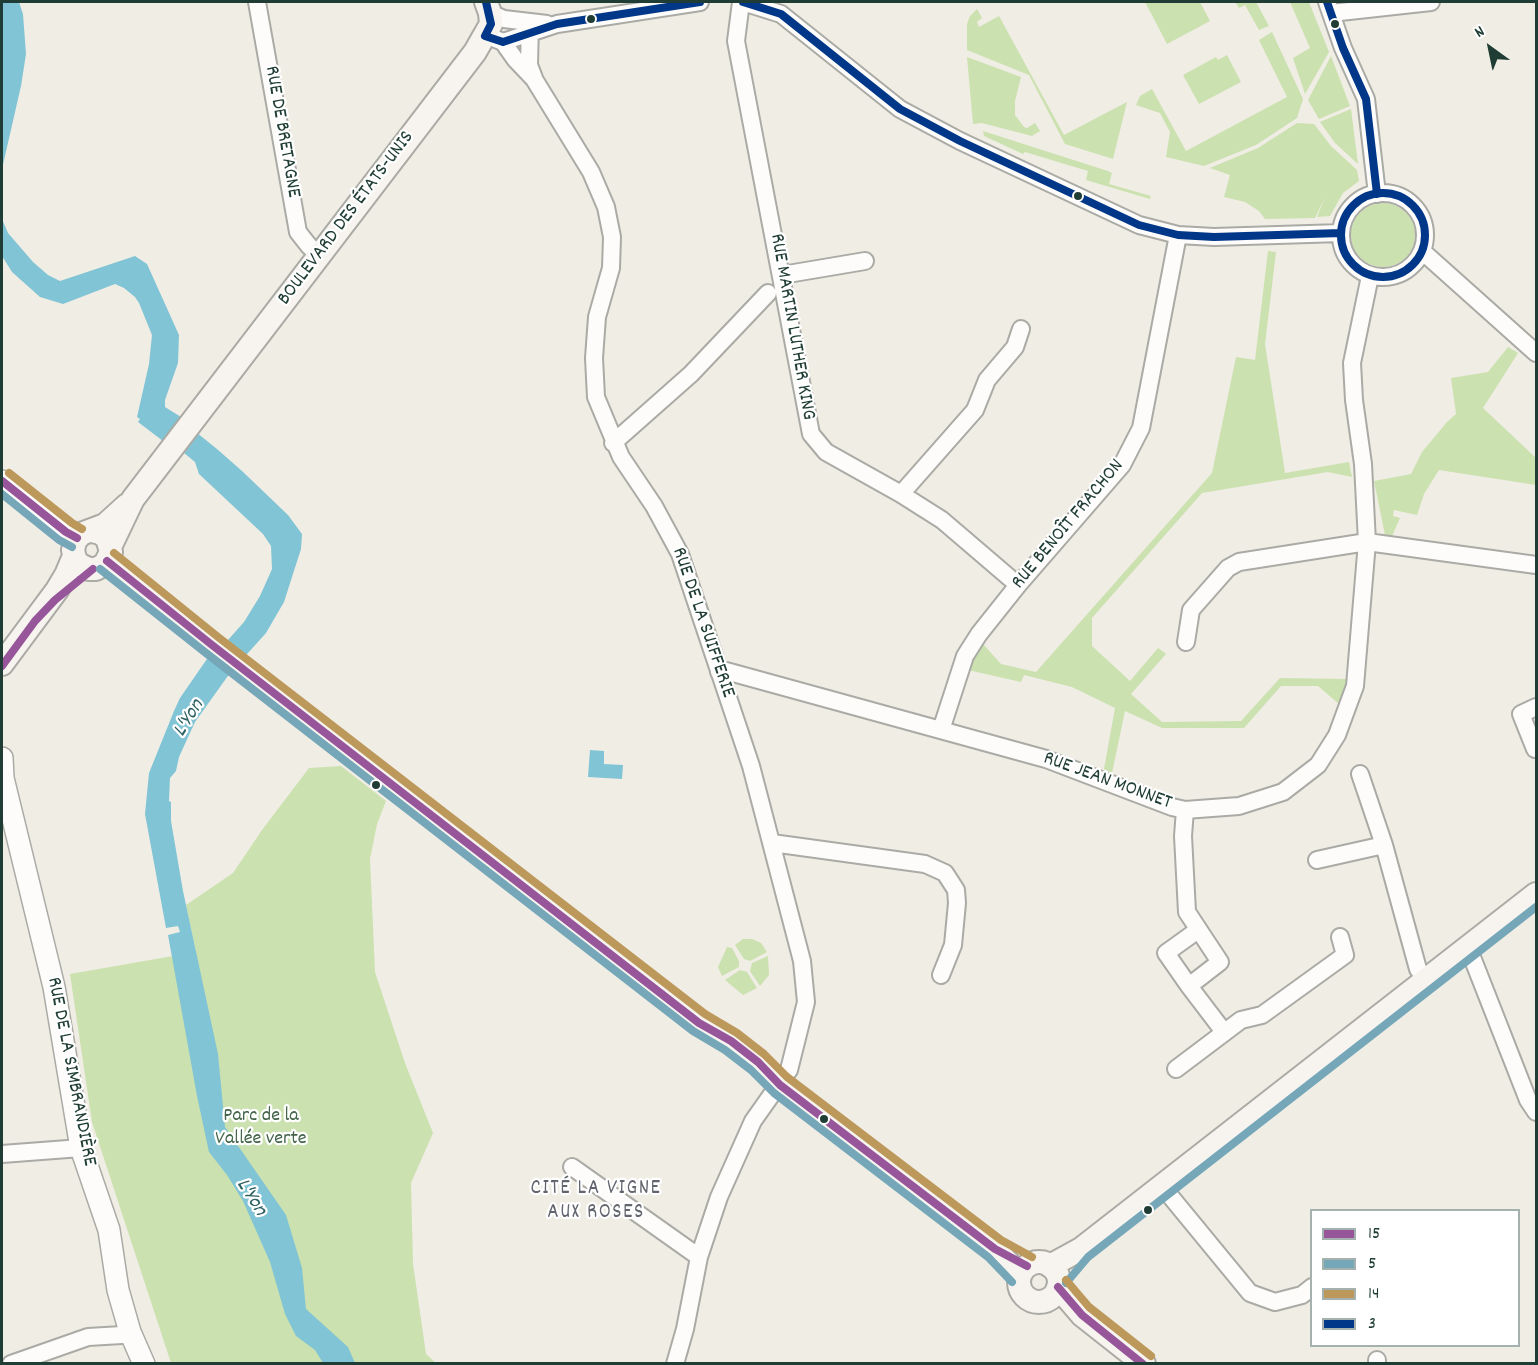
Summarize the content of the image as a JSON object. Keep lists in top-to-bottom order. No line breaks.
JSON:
{"streets":{"main road":["BOULEVARD DES ÉTATS-UNIS"],"street":["RUE DE BRETAGNE","RUE MARTIN LUTHER KING","RUE BENOÎT FRACHON","RUE DE LA SUIFFERIE","RUE JEAN MONNET","RUE DE LA SIMBRANDIÈRE"]},"crossings":[["RUE DE BRETAGNE","BOULEVARD DES ÉTATS-UNIS"],["BOULEVARD DES ÉTATS-UNIS","RUE DE LA SUIFFERIE"],["RUE MARTIN LUTHER KING","RUE BENOÎT FRACHON"],["RUE BENOÎT FRACHON","RUE JEAN MONNET"],["RUE DE LA SUIFFERIE","RUE JEAN MONNET"]],"districts":["CITÉ LA VIGNE AUX ROSES"],"water":["L'Yon"],"parks":["Parc de la Vallée verte"],"lines":["transit line 3","transit line 14","transit line 15","transit line 5"],"legend":["15","5","14","3"],"north":"top left"}
